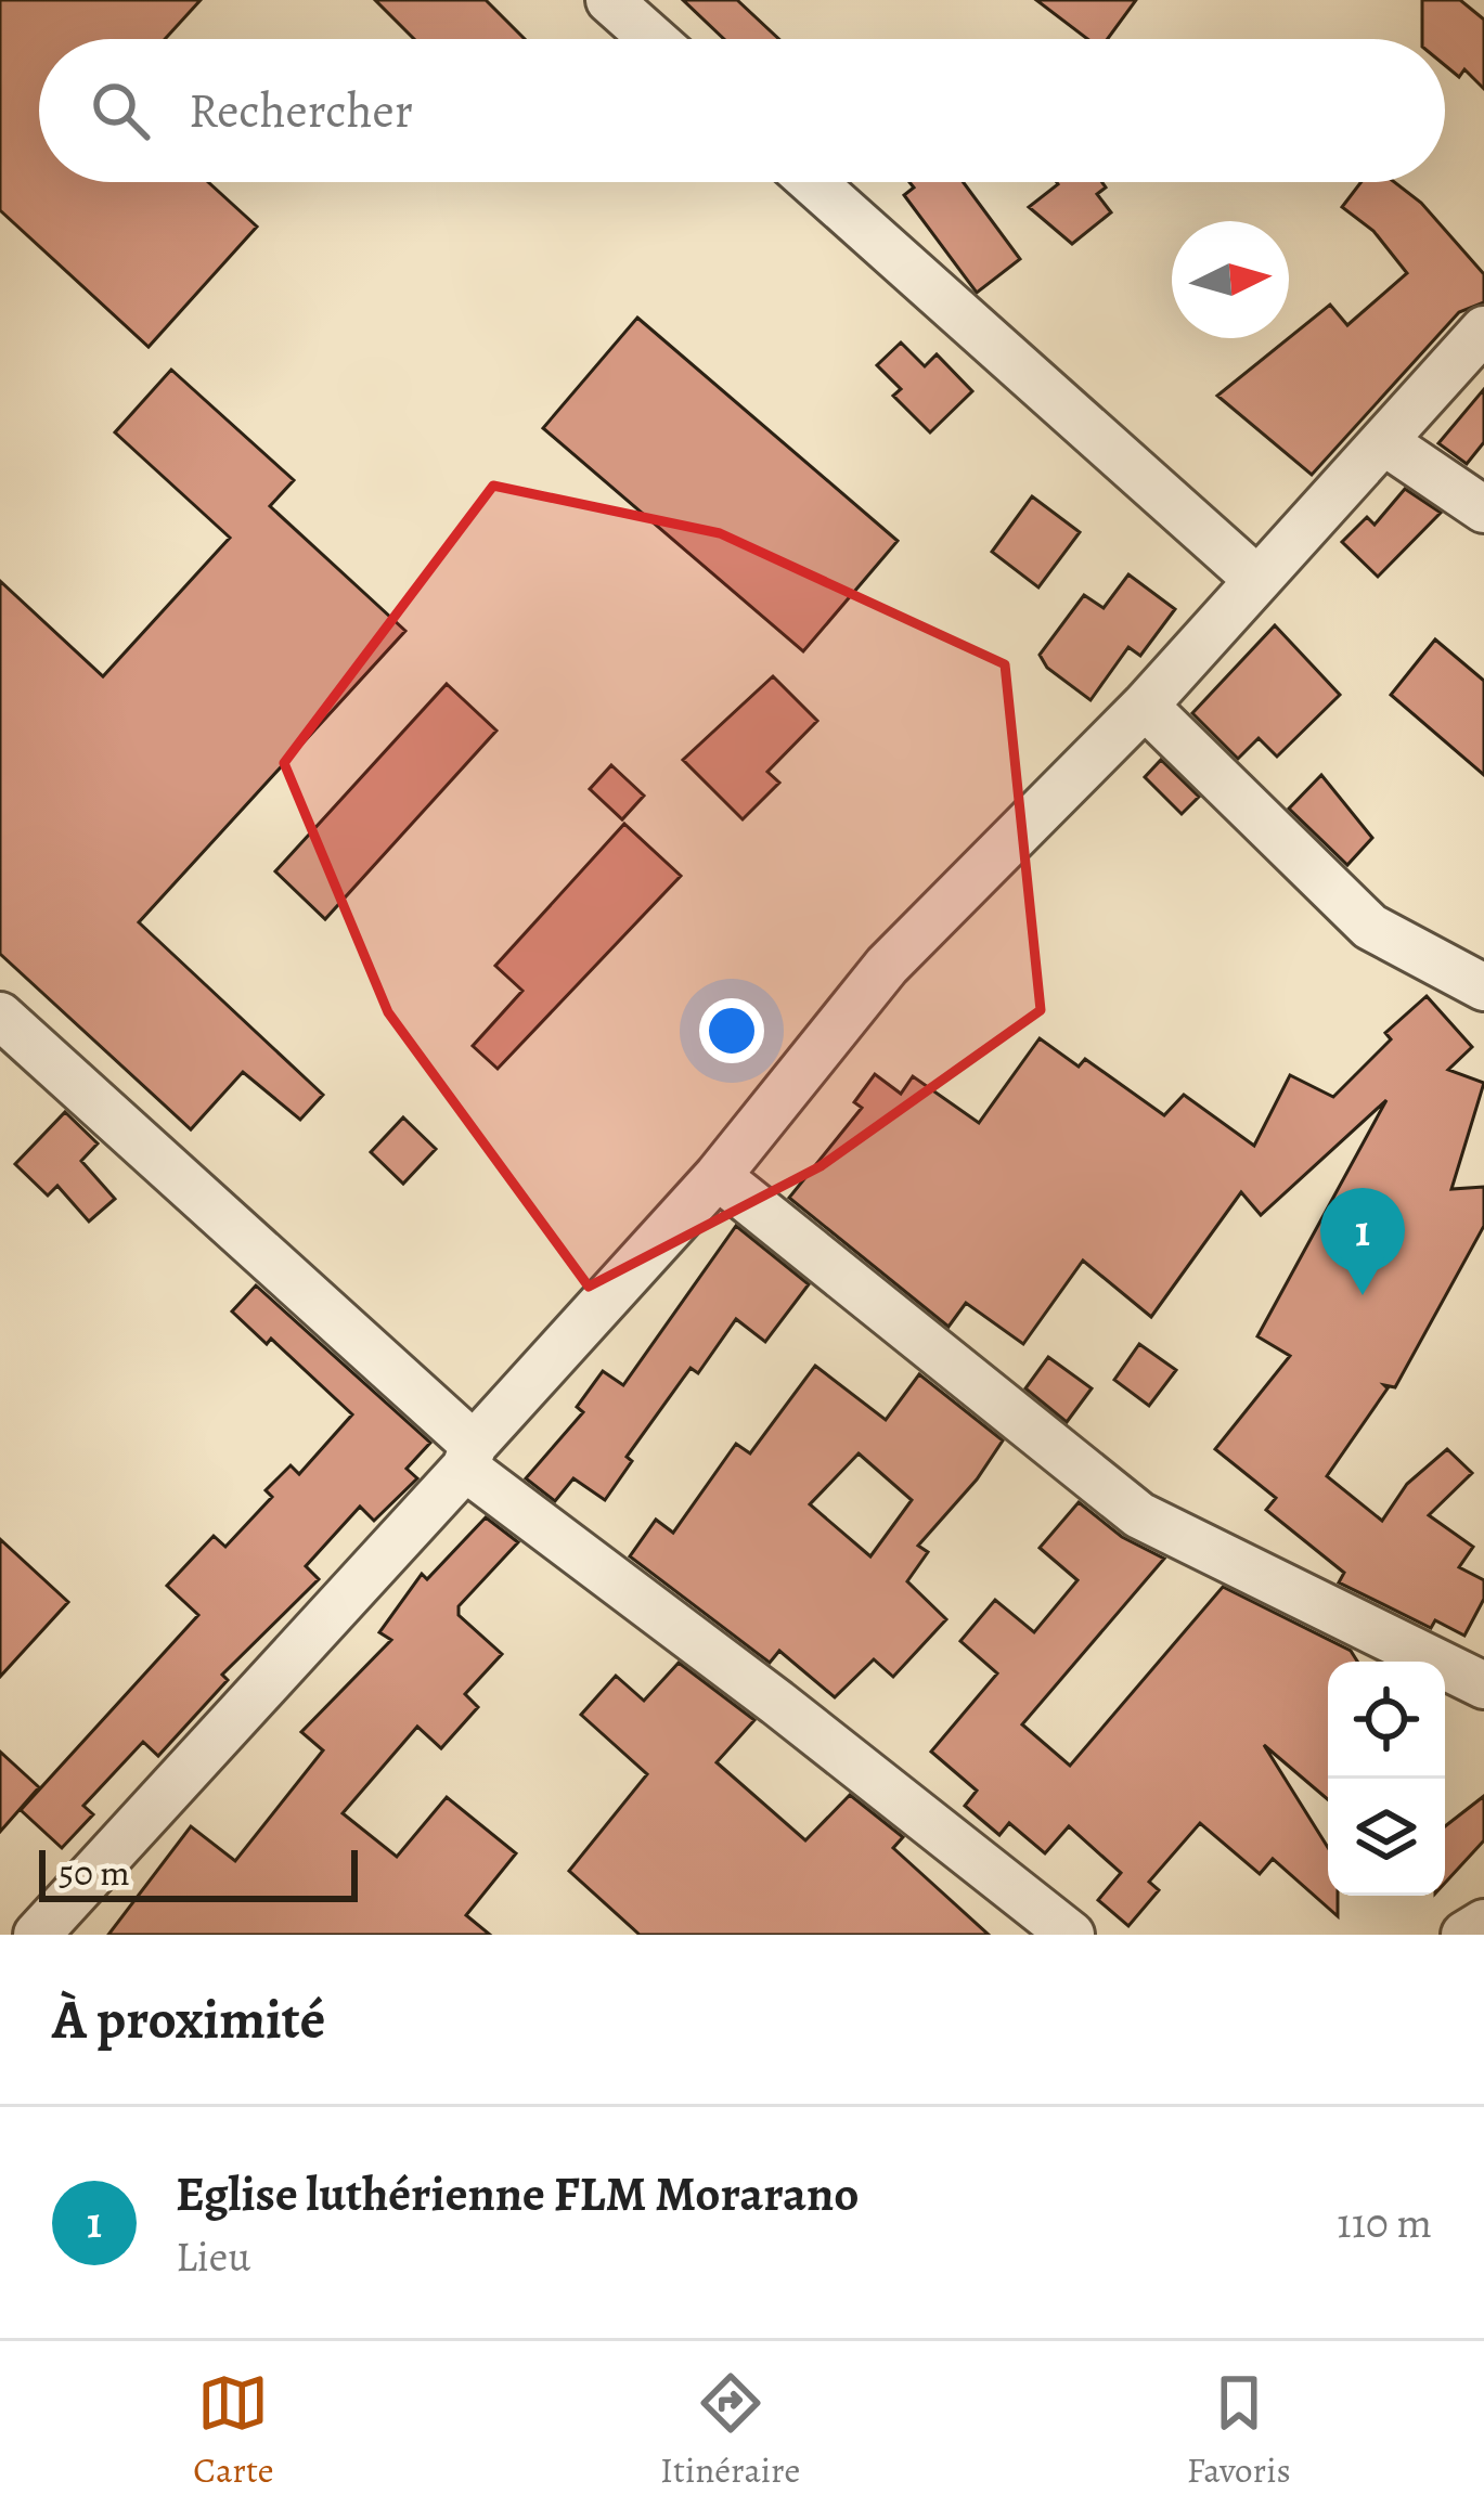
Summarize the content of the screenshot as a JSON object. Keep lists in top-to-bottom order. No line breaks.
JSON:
{"scale_bar":"50 m","north":"right","page":{"search":"Rechercher","pins":"1","scale":"50 m","heading":"À proximité","list":[{"mark":"1","name":"Eglise luthérienne FLM Morarano","note":"Lieu","value":"110 m"}],"nav":["Carte","Itinéraire","Favoris"]}}
